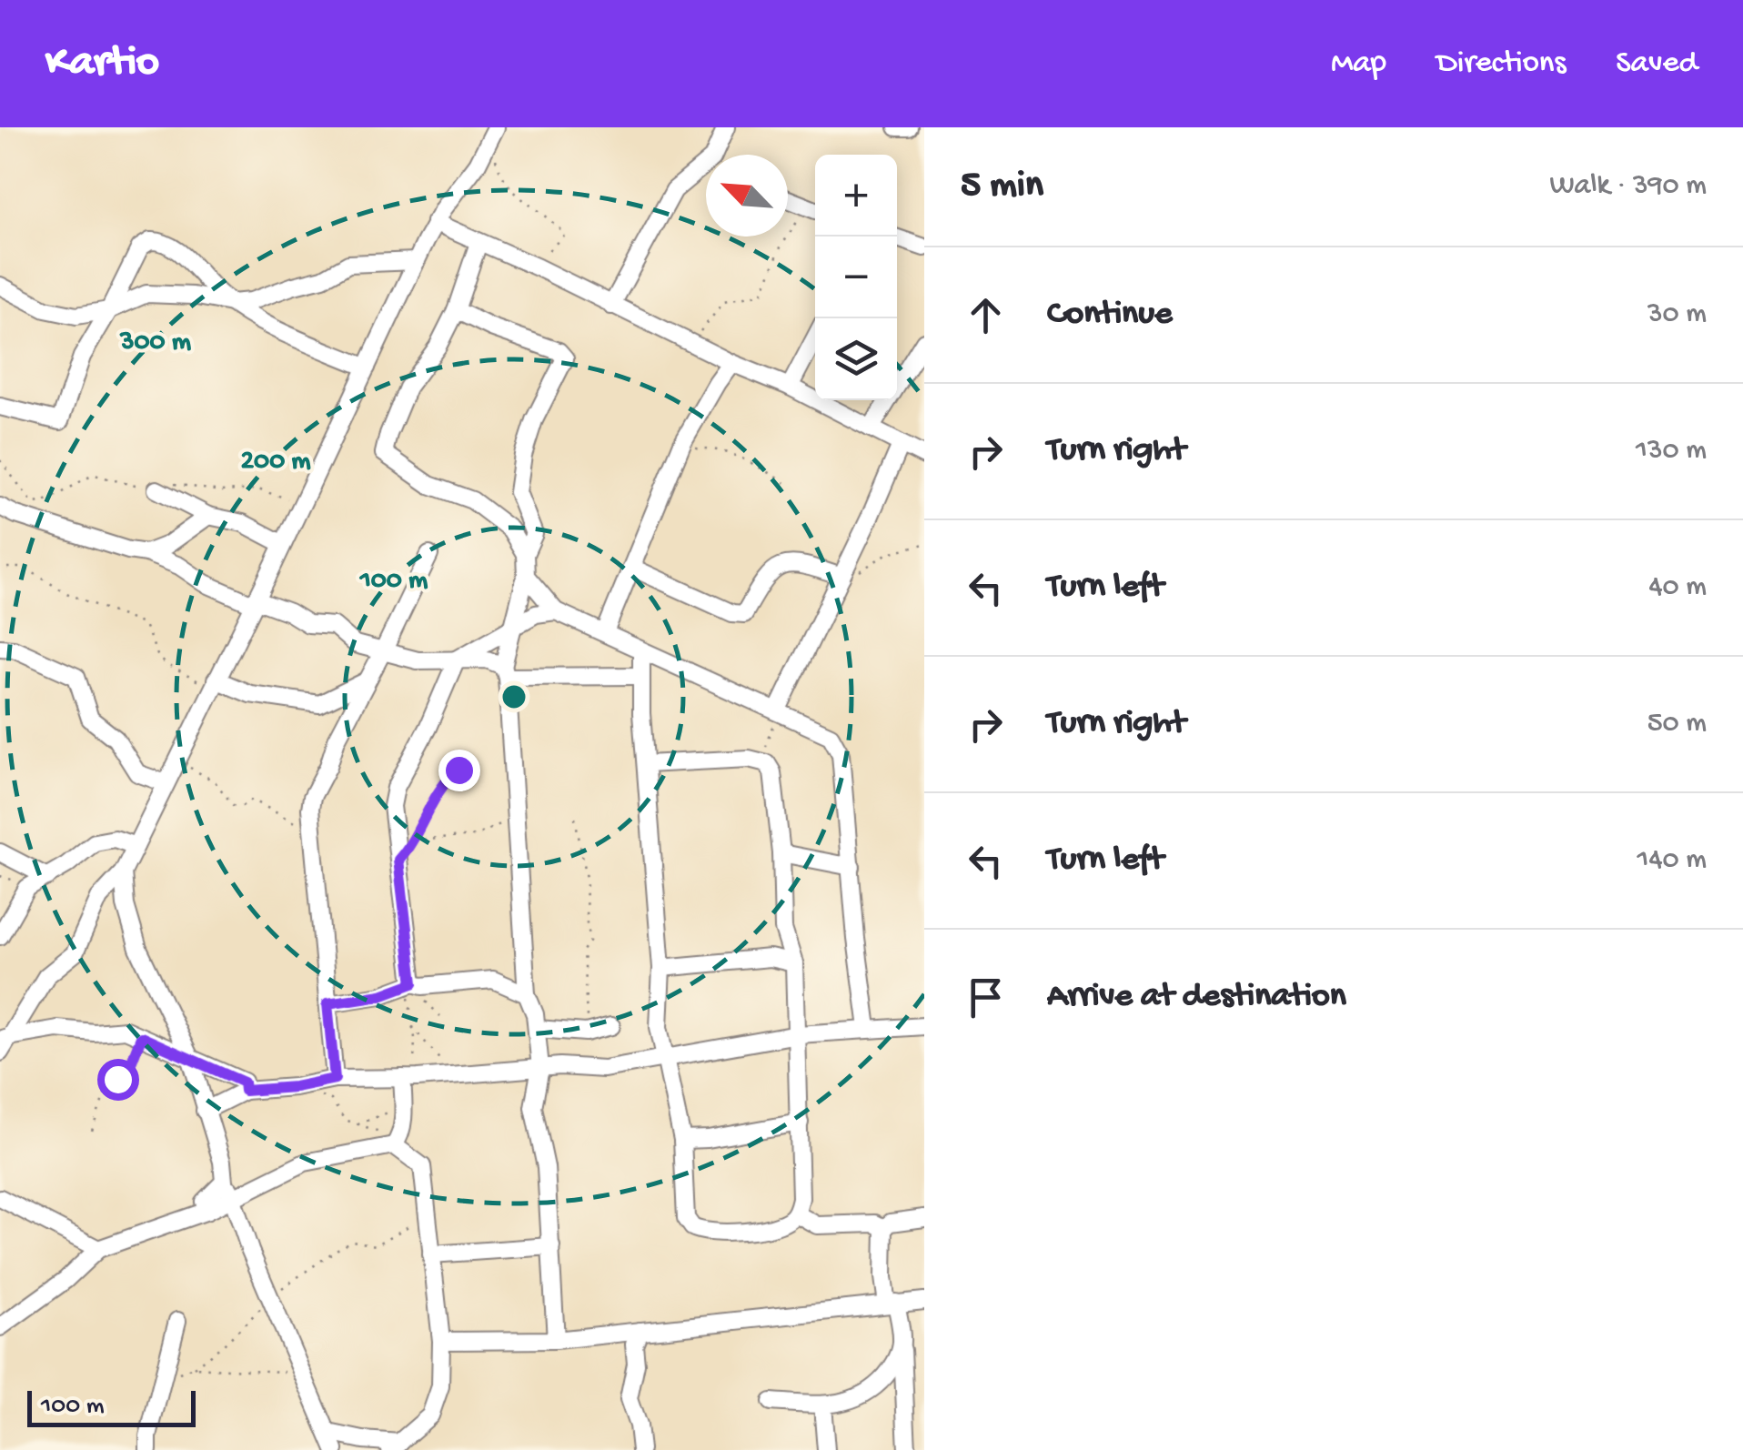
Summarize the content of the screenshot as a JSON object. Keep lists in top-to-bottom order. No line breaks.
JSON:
{"scale_bar":"100 m","north":"top left","page":{"header":"Kartio","nav":["Map","Directions","Saved"],"heading":["5 min","Walk · 390 m"],"map_buttons":["+","−"],"list":[["Continue","30 m"],["Turn right","130 m"],["Turn left","40 m"],["Turn right","50 m"],["Turn left","140 m"],"Arrive at destination"],"scale":"100 m"},"rings":["300 m","200 m","100 m"]}
